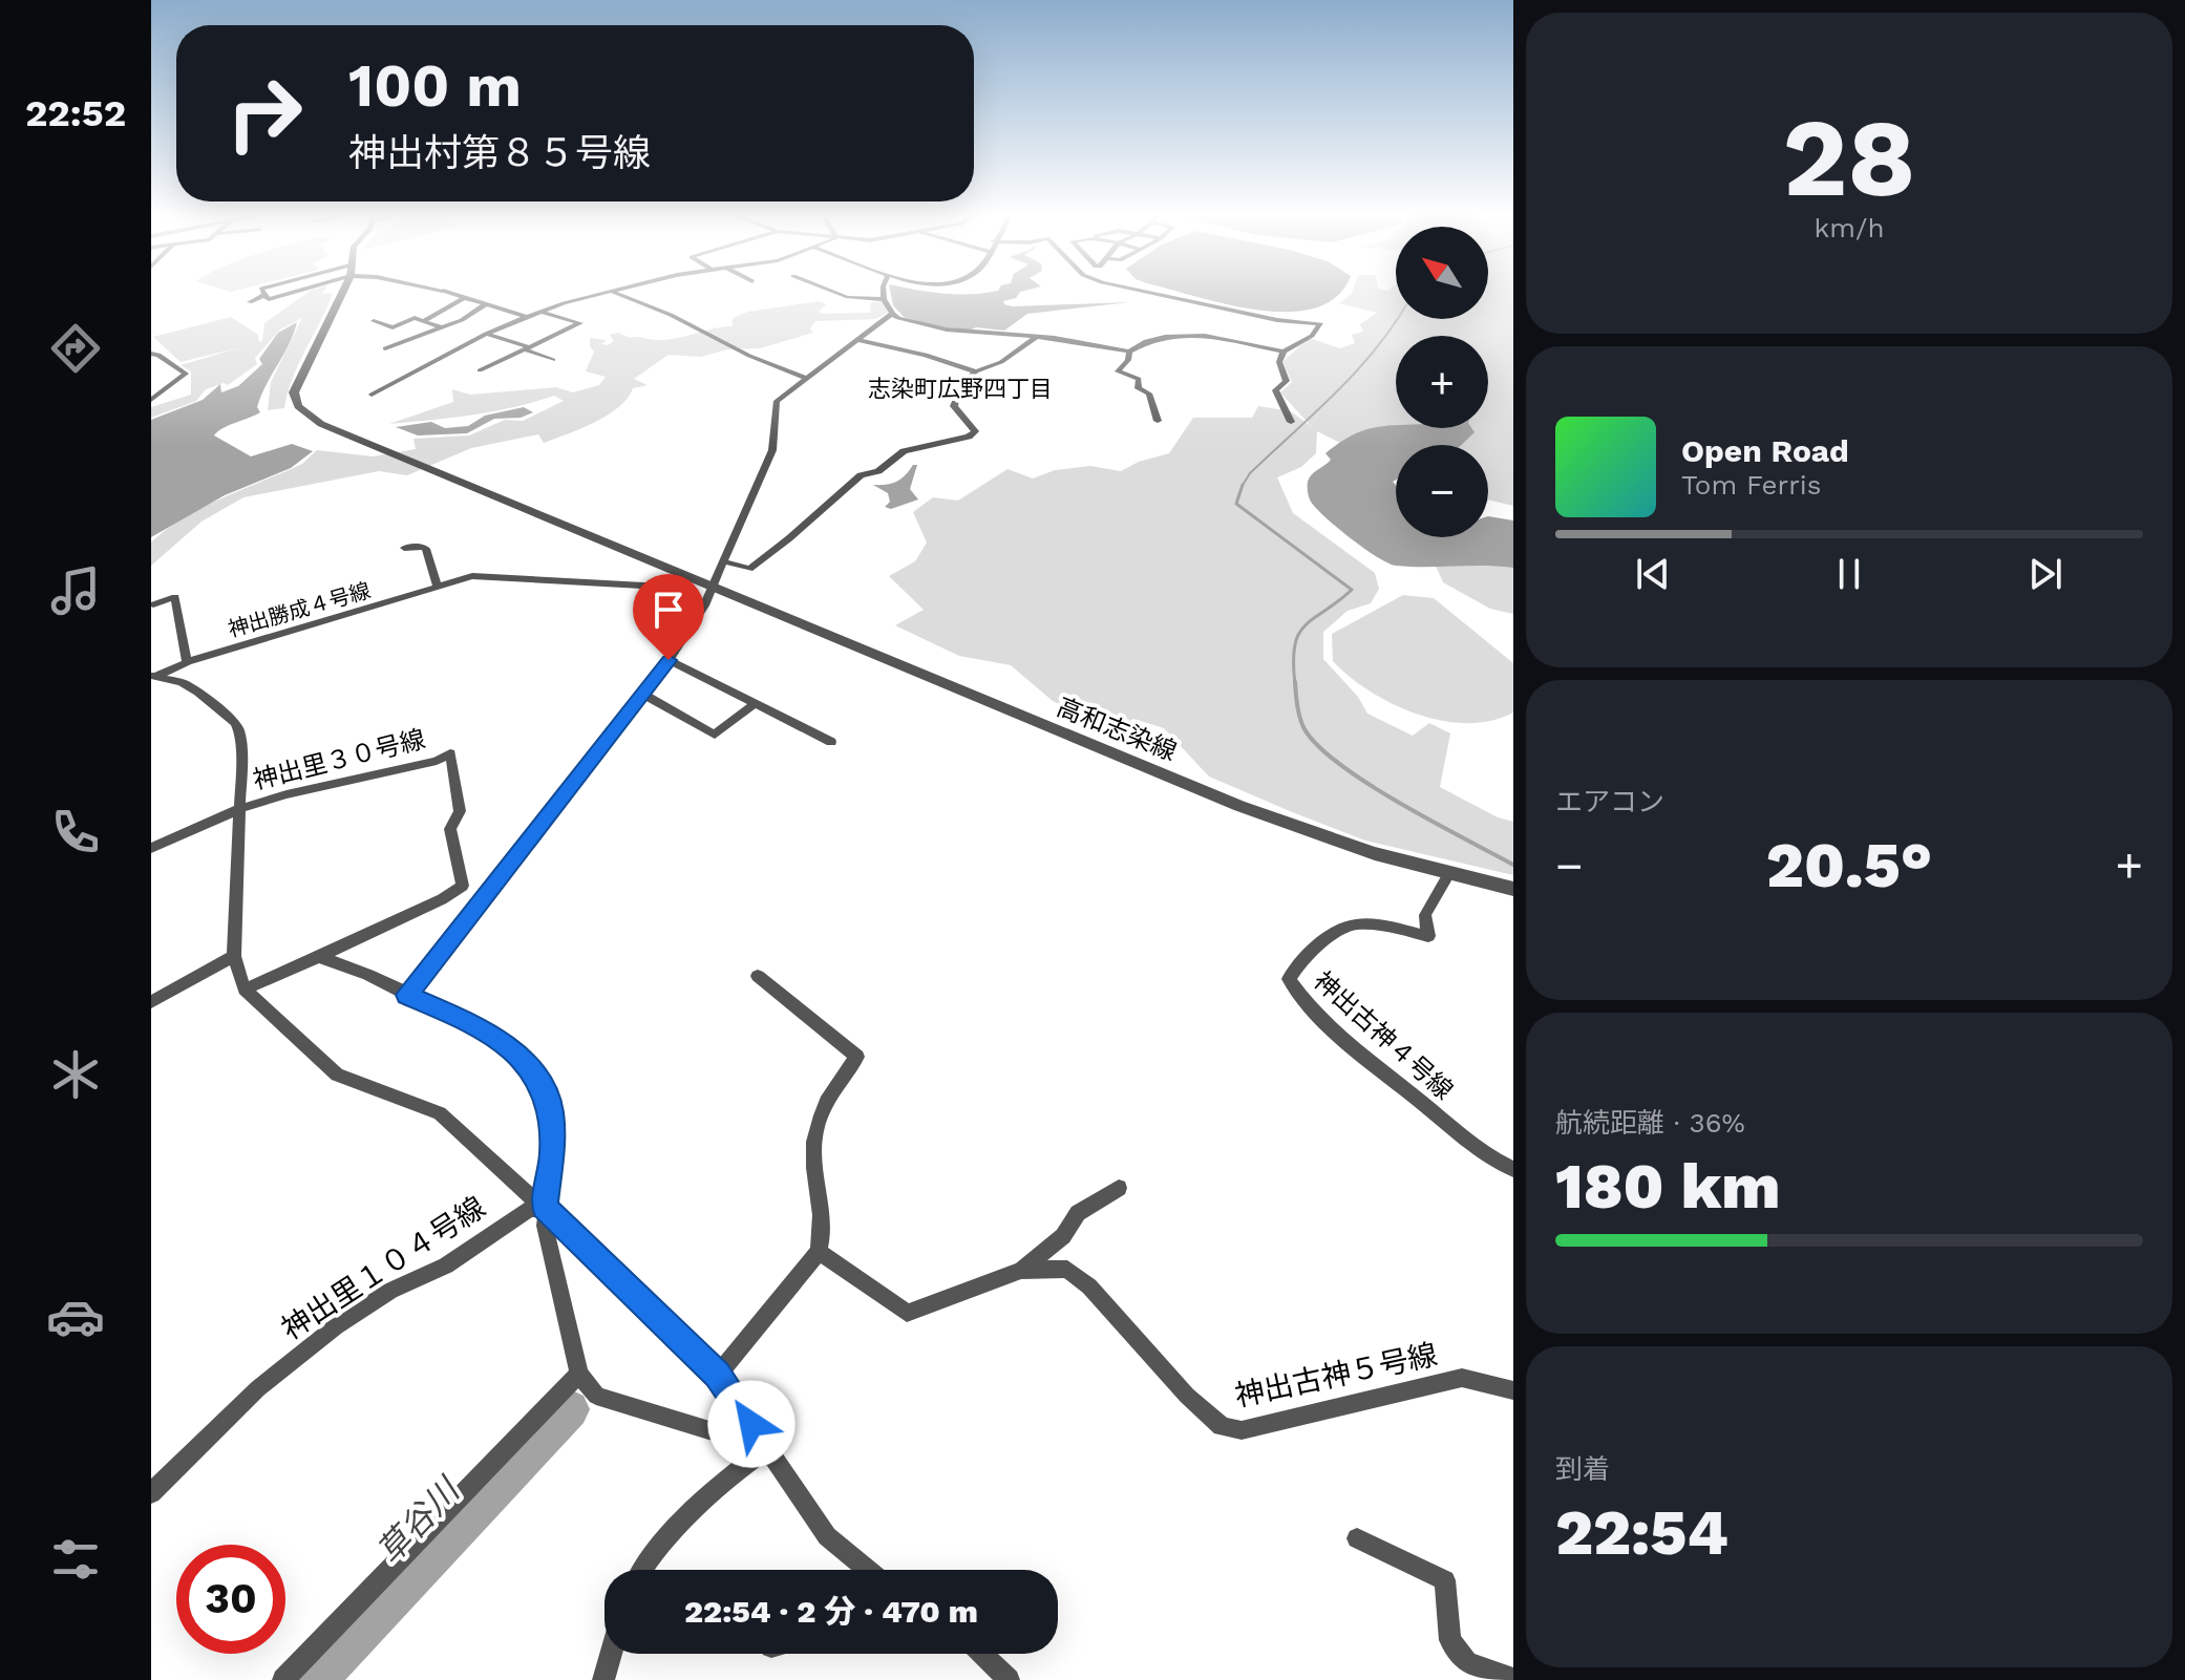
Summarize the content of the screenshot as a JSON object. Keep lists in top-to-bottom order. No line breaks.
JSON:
{"streets":{"street":["神出勝成４号線","高和志染線","神出里３０号線","神出古神４号線","神出里１０４号線","神出古神５号線"]},"crossings":[["高和志染線","神出古神４号線"]],"districts":["志染町広野四丁目"],"water":["草谷川"],"north":"top left","page":{"tabs":"22:52","tile":[["28","km/h"],"エアコン",["航続距離 · 36%","180 km"],["到着","22:54"]],"turn":["100 m","神出村第８５号線"],"map_buttons":["+","−"],"song":["Open Road","Tom Ferris"],"heat":["−","20.5°","+"],"limit":"30","trip":"22:54 · 2 分 · 470 m"}}
